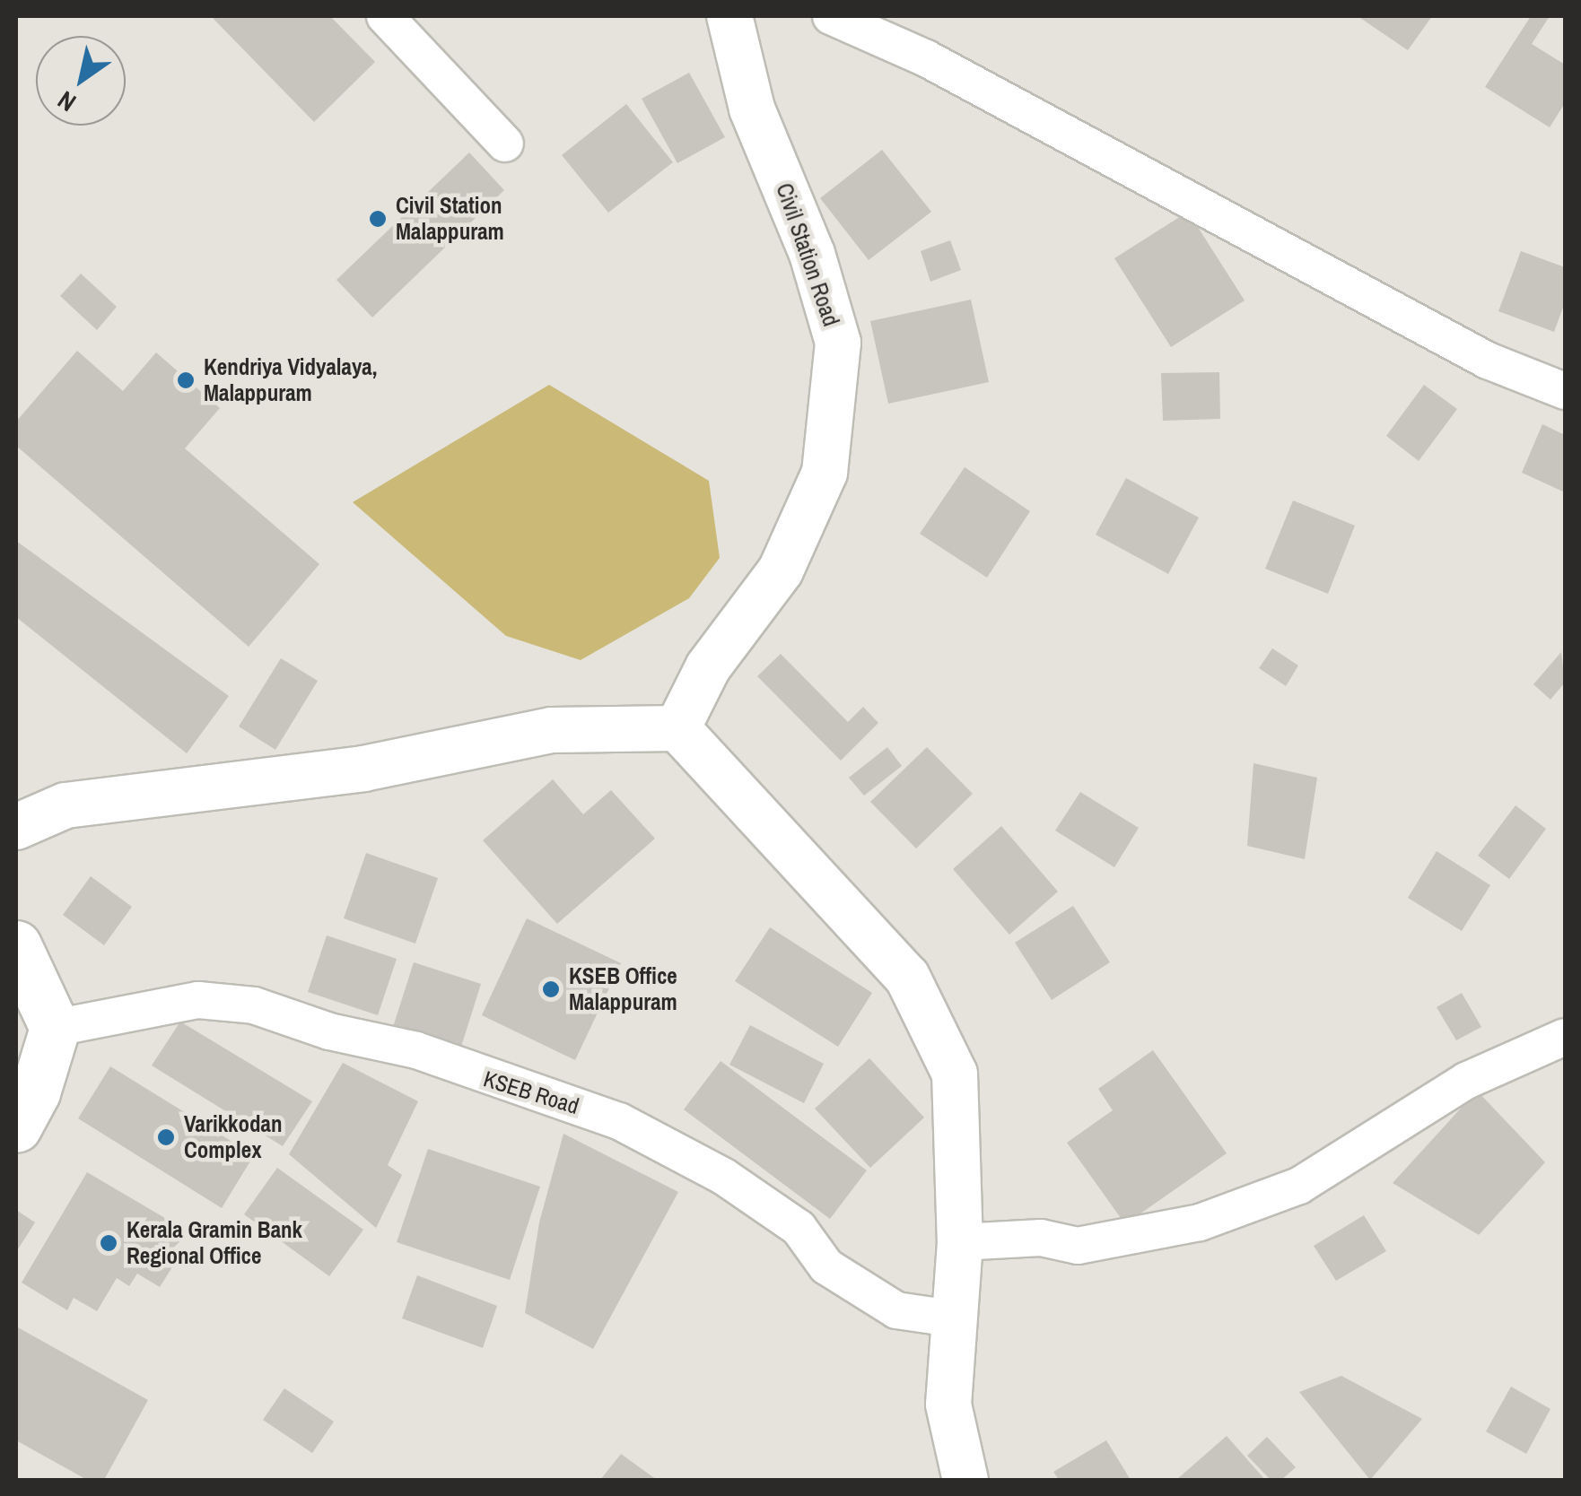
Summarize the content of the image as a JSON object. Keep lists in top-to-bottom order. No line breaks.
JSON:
{"streets":{"street":["Civil Station Road","KSEB Road"]},"places":["Civil Station Malappuram","Kendriya Vidyalaya, Malappuram","KSEB Office Malappuram","Varikkodan Complex","Kerala Gramin Bank Regional Office"],"north":"bottom left"}
